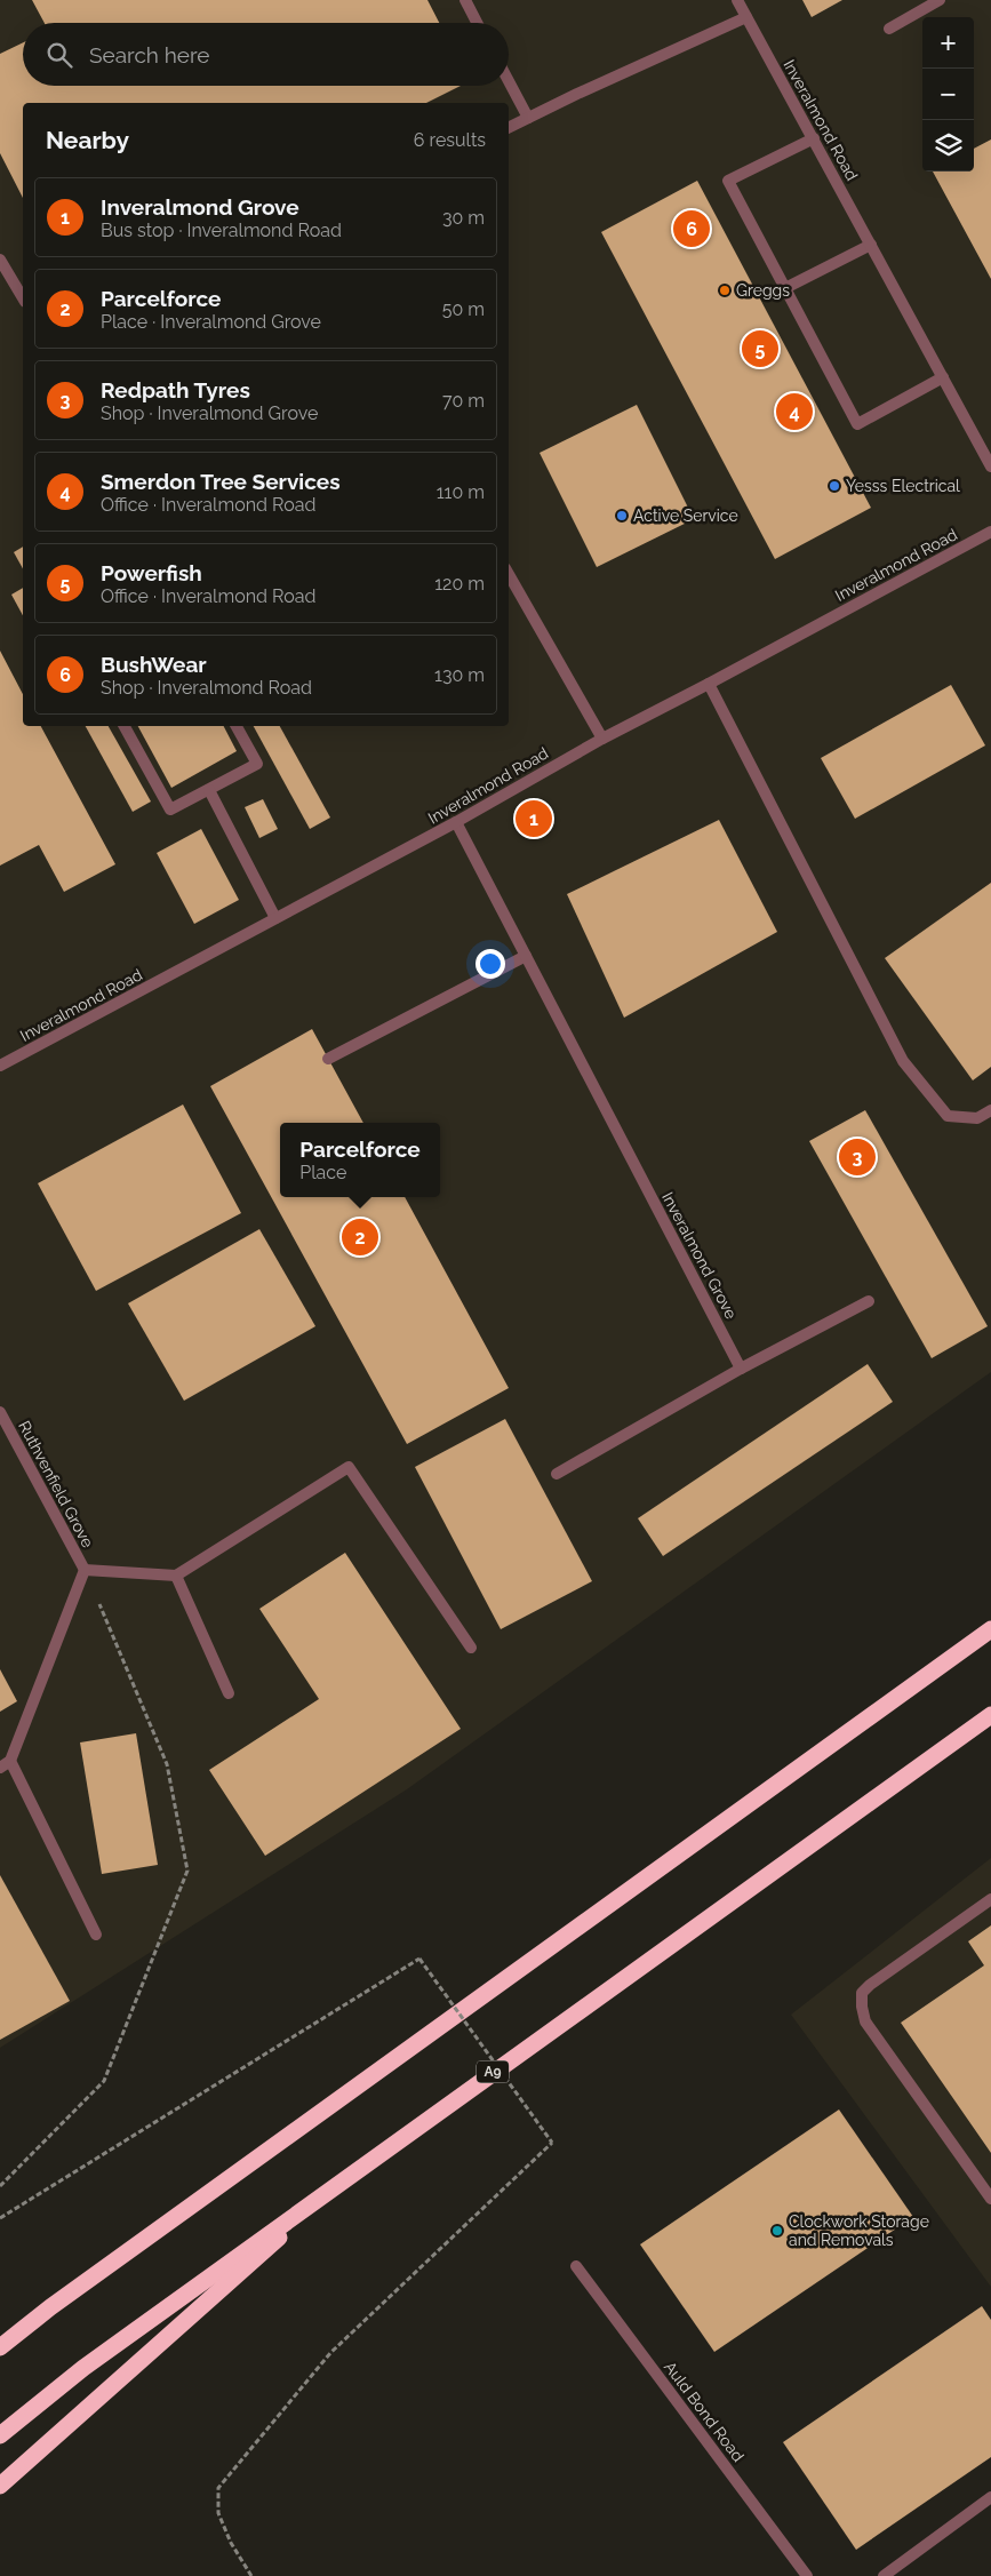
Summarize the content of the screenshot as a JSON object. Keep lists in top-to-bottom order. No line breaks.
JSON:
{"streets":{"highway":["A9"],"street":["Inveralmond Road","Inveralmond Grove","Ruthvenfield Grove","Auld Bond Road"]},"crossings":[["Inveralmond Road","Inveralmond Grove"]],"places":["Greggs","Yesss Electrical","Active Service","Clockwork Storage and Removals"],"page":{"map_buttons":["+","−"],"search":"Search here","heading":["Nearby","6 results"],"list":[{"mark":"1","name":"Inveralmond Grove","note":"Bus stop · Inveralmond Road","value":"30 m"},{"mark":"2","name":"Parcelforce","note":"Place · Inveralmond Grove","value":"50 m"},{"mark":"3","name":"Redpath Tyres","note":"Shop · Inveralmond Grove","value":"70 m"},{"mark":"4","name":"Smerdon Tree Services","note":"Office · Inveralmond Road","value":"110 m"},{"mark":"5","name":"Powerfish","note":"Office · Inveralmond Road","value":"120 m"},{"mark":"6","name":"BushWear","note":"Shop · Inveralmond Road","value":"130 m"}],"pins":["6","5","4","1","3","2"],"popup":["Parcelforce","Place"]}}
